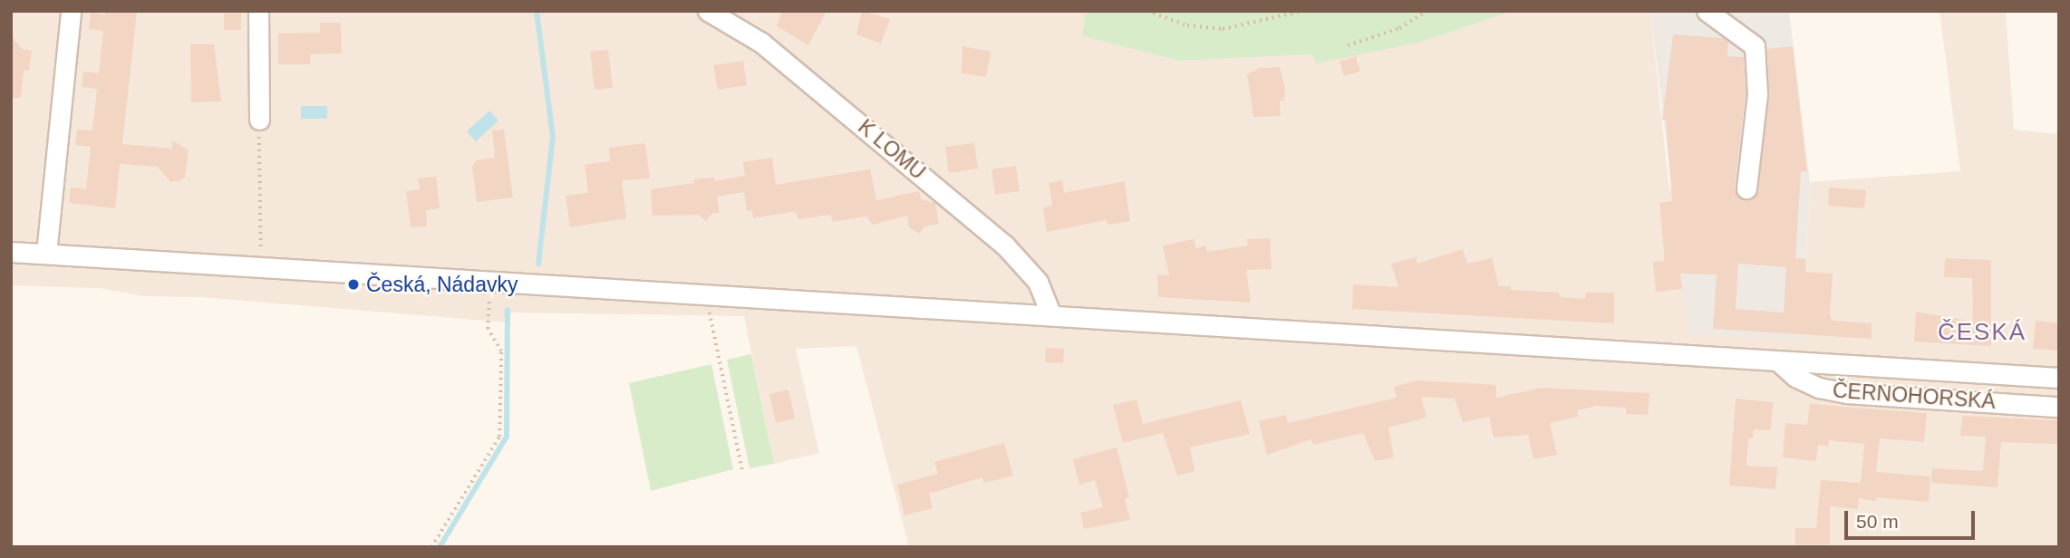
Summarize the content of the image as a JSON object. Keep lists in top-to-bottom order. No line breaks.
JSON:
{"streets":{"street":["K LOMU","ČERNOHORSKÁ"]},"districts":["ČESKÁ"],"places":["Česká, Nádavky"],"scale_bar":"50 m"}
